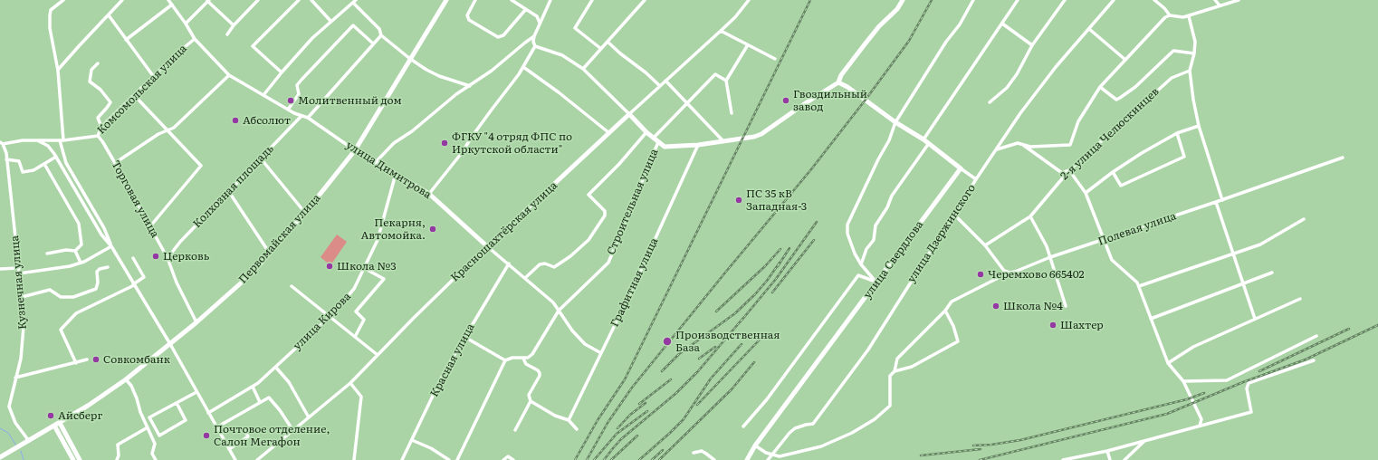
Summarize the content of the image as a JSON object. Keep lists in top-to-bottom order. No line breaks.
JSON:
{"streets":{"street":["Комсомольская улица","2-я улица Челюскинцев","улица Димитрова","Колхозная площадь","Торговая улица","Строительная улица","Полевая улица","Красношахтёрская улица","улица Дзержинского","Первомайская улица","улица Свердлова","Кузнечная улица","Графитная улица","улица Кирова","Красная улица"]},"crossings":[["Комсомольская улица","улица Димитрова"],["Комсомольская улица","Торговая улица"],["Комсомольская улица","Кузнечная улица"],["улица Димитрова","Колхозная площадь"],["улица Димитрова","Строительная улица"],["улица Димитрова","Красношахтёрская улица"],["улица Димитрова","Первомайская улица"],["улица Димитрова","Графитная улица"],["улица Димитрова","улица Кирова"],["улица Димитрова","Красная улица"],["Колхозная площадь","Торговая улица"],["Торговая улица","Первомайская улица"],["Первомайская улица","Кузнечная улица"]],"places":["Молитвенный дом","Гвоздильный завод","Абсолют","ФГКУ \"4 отряд ФПС по Иркутской области\"","ПС 35 кВ Западная-3","Пекарня, Автомойка.","Церковь","Школа №3","Черемхово 665402","Школа №4","Шахтер","Производственная База","Совкомбанк","Айсберг","Почтовое отделение, Салон Мегафон"]}
